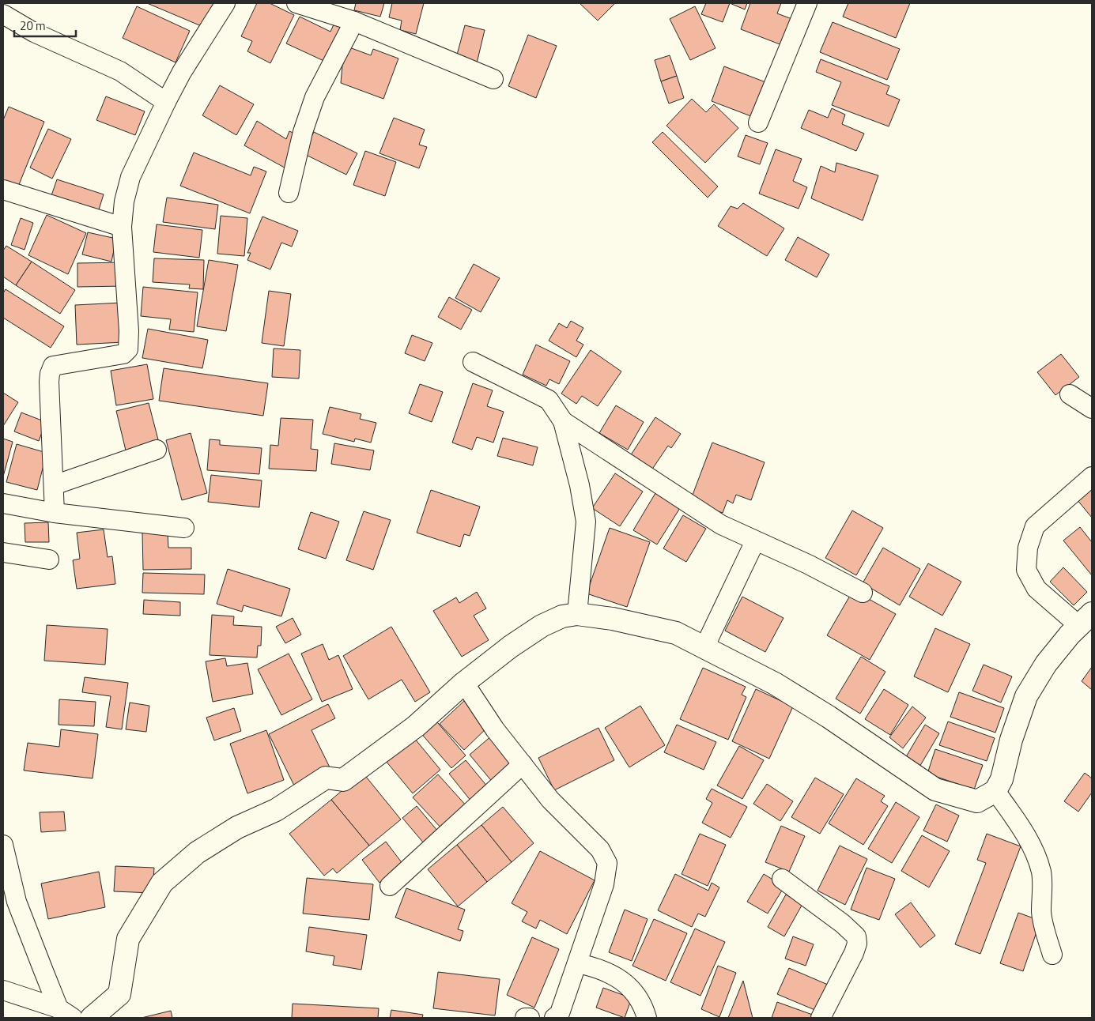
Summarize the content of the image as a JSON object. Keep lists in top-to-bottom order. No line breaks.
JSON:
{"scale_bar":"20 m"}
